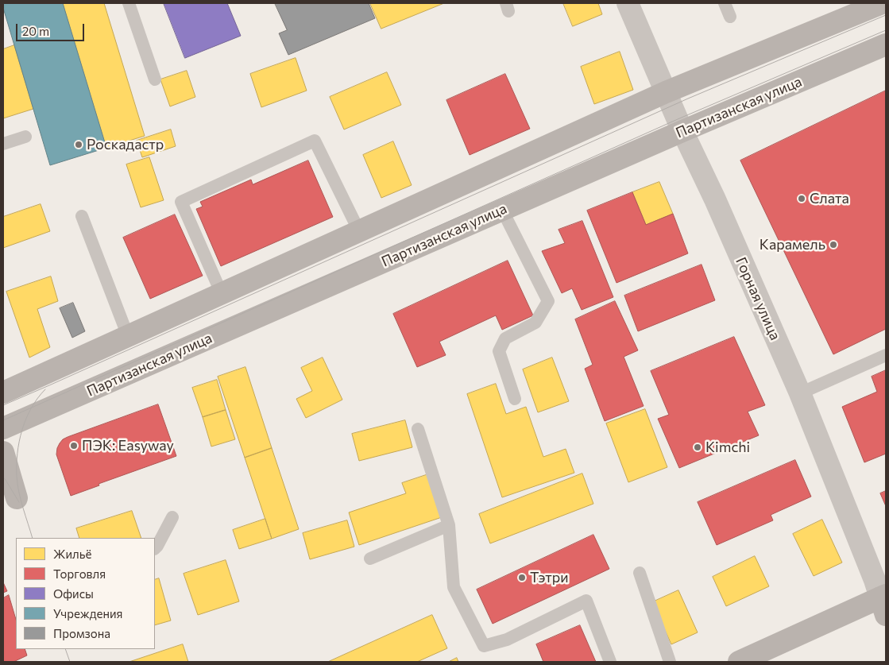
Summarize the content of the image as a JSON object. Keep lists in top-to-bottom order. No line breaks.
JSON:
{"streets":{"street":["Партизанская улица","Горная улица"]},"crossings":[["Партизанская улица","Горная улица"]],"places":["Роскадастр","Слата","Карамель","ПЭК: Easyway","Kimchi","Тэтри"],"legend":["Жильё","Торговля","Офисы","Учреждения","Промзона"],"scale_bar":"20 m"}
